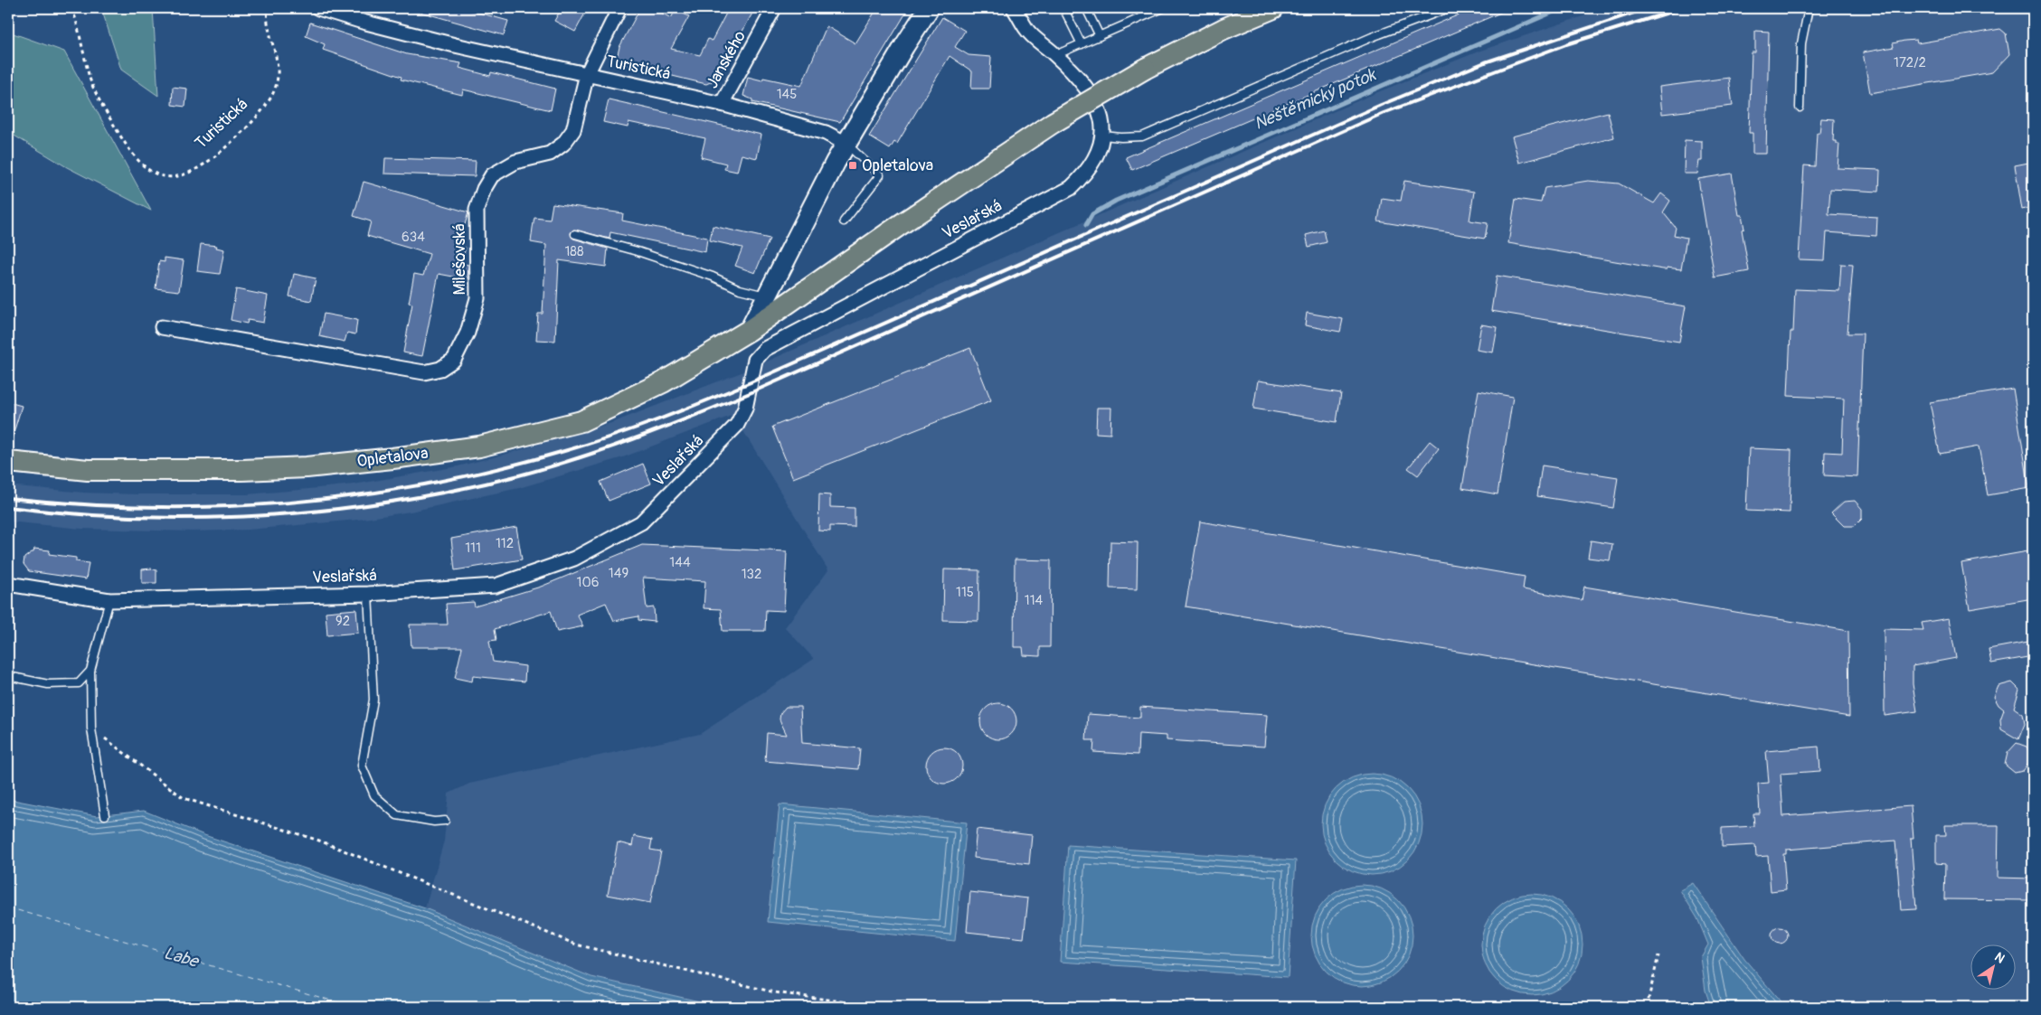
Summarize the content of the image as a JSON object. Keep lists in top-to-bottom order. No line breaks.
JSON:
{"streets":{"main road":["Opletalova"],"street":["Janského","Turistická","Veslařská","Milešovská"]},"crossings":[["Janského","Turistická"],["Turistická","Milešovská"]],"water":["Neštěmický potok","Labe"],"places":{"transit":["Opletalova"]},"house_numbers":["172/2","145","634","188","112","111","144","149","132","106","115","114","92"],"north":"top right"}
